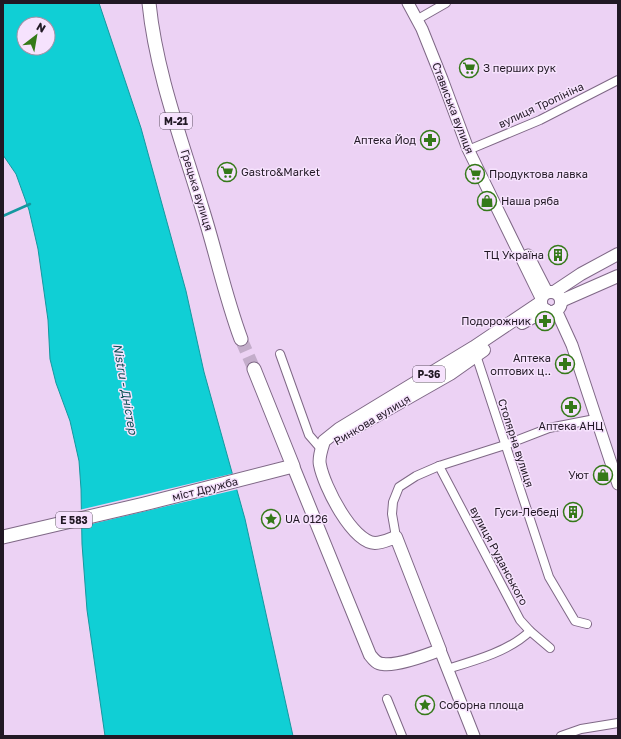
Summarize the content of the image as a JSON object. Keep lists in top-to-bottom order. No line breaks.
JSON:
{"streets":{"highway":["М-21","Грецька вулиця","міст Дружба","E 583"],"main road":["Стависька вулиця","Р-36","Ринкова вулиця"],"street":["вулиця Тропініна","Столярна вулиця","вулиця Руданського"]},"crossings":[["вулиця Тропініна","Стависька вулиця"],["Стависька вулиця","Ринкова вулиця"],["Ринкова вулиця","Столярна вулиця"]],"water":["Nistru - Дністер"],"places":{"supermarket":["З перших рук","Gastro&Market","Продуктова лавка"],"pharmacy":["Аптека Йод","Подорожник","Аптека оптових ц..","Аптека АНЦ"],"shop":["Наша ряба","Уют"],"building":["ТЦ Україна","Гуси-Лебеді"],"place":["UA 0126","Соборна площа"]},"north":"top right"}
